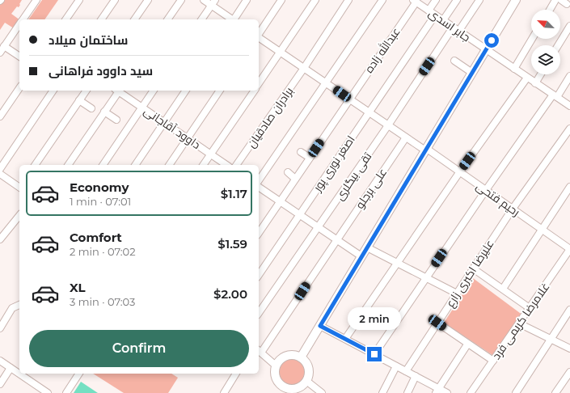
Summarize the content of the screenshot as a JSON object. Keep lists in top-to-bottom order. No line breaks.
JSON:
{"streets":{"street":["جابر اسدی","عبدالله زاده","برادران صادقیان","داوود آقاجانی","اصغر نوری پور","تقی بیگلری","علی برجلو","رحیم فتحی","علیرضا اکبری زارع","غلامرضا کریمی فرد"]},"crossings":[["جابر اسدی","عبدالله زاده"],["جابر اسدی","اصغر نوری پور"],["جابر اسدی","تقی بیگلری"],["عبدالله زاده","رحیم فتحی"],["برادران صادقیان","رحیم فتحی"],["اصغر نوری پور","رحیم فتحی"],["تقی بیگلری","رحیم فتحی"],["علی برجلو","رحیم فتحی"],["رحیم فتحی","علیرضا اکبری زارع"],["رحیم فتحی","غلامرضا کریمی فرد"]],"north":"top left","page":{"banner":["ساختمان میلاد","سید داوود فراهانی"],"list":[{"name":"Economy","note":"1 min · 07:01","value":"$1.17"},{"name":"Comfort","note":"2 min · 07:02","value":"$1.59"},{"name":"XL","note":"3 min · 07:03","value":"$2.00"}],"bubble":"2 min","buttons":"Confirm"}}
